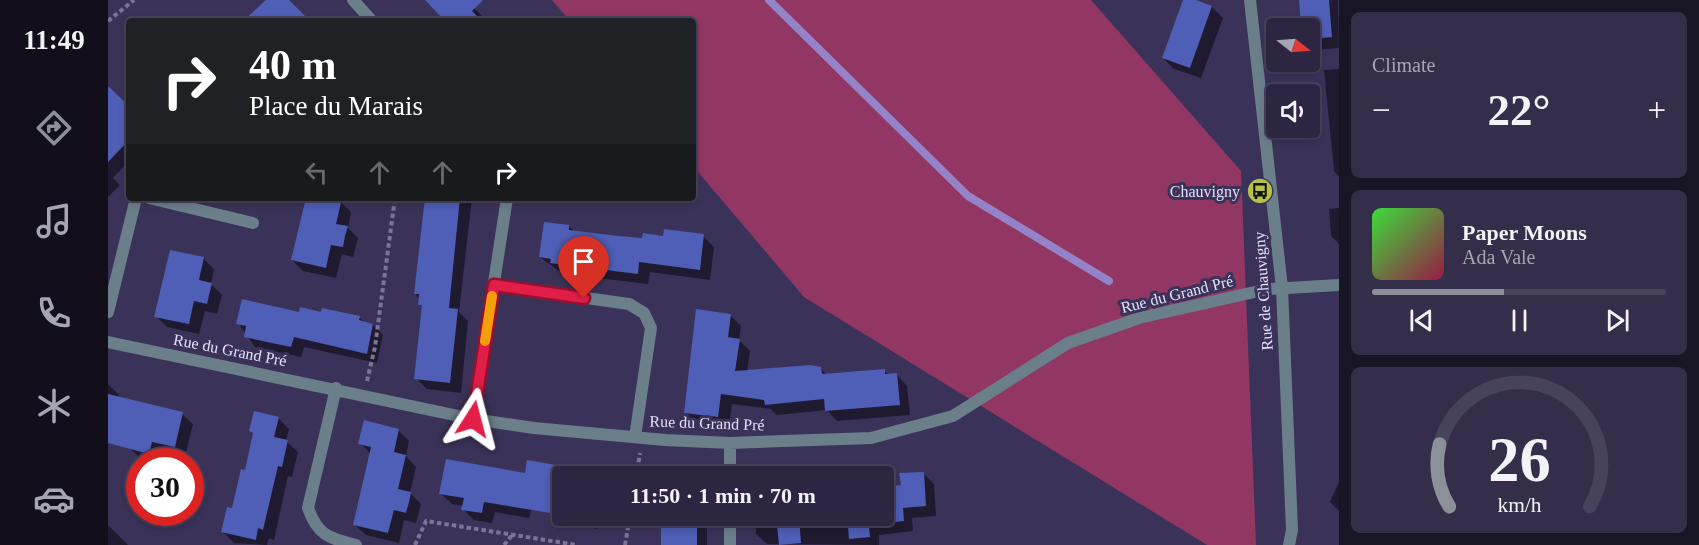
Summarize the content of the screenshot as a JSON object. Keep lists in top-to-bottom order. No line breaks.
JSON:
{"streets":{"street":["Rue de Chauvigny","Rue du Grand Pré"]},"crossings":[["Rue de Chauvigny","Rue du Grand Pré"]],"places":{"bus stop":["Chauvigny"]},"north":"right","page":{"tabs":"11:49","tile":"Climate","turn":["40 m","Place du Marais"],"heat":["−","22°","+"],"song":["Paper Moons","Ada Vale"],"limit":"30","trip":"11:50 · 1 min · 70 m","gauge":["26","km/h"]}}
